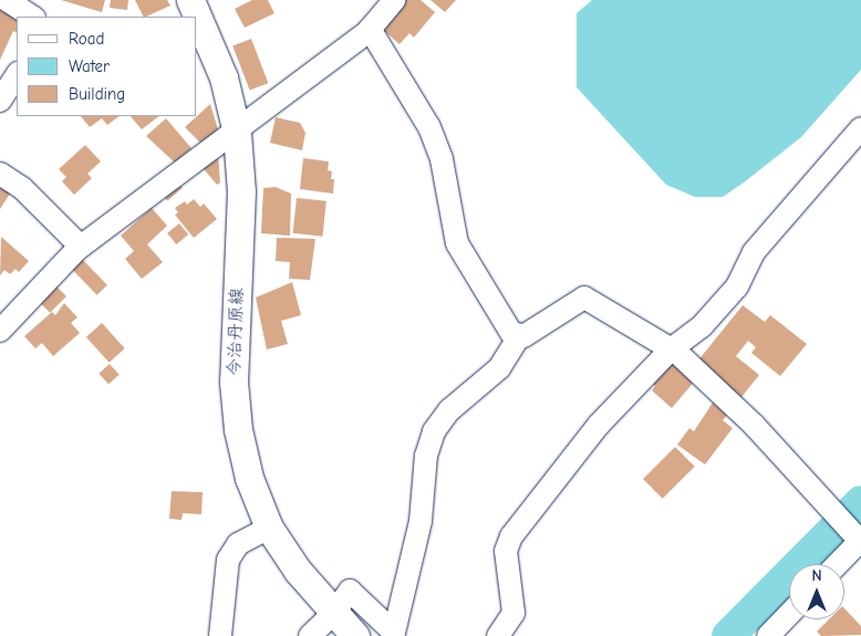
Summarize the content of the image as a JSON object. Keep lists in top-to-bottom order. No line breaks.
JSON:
{"streets":{"main road":["今治丹原線"]},"legend":["Road","Water","Building"],"north":"top"}
